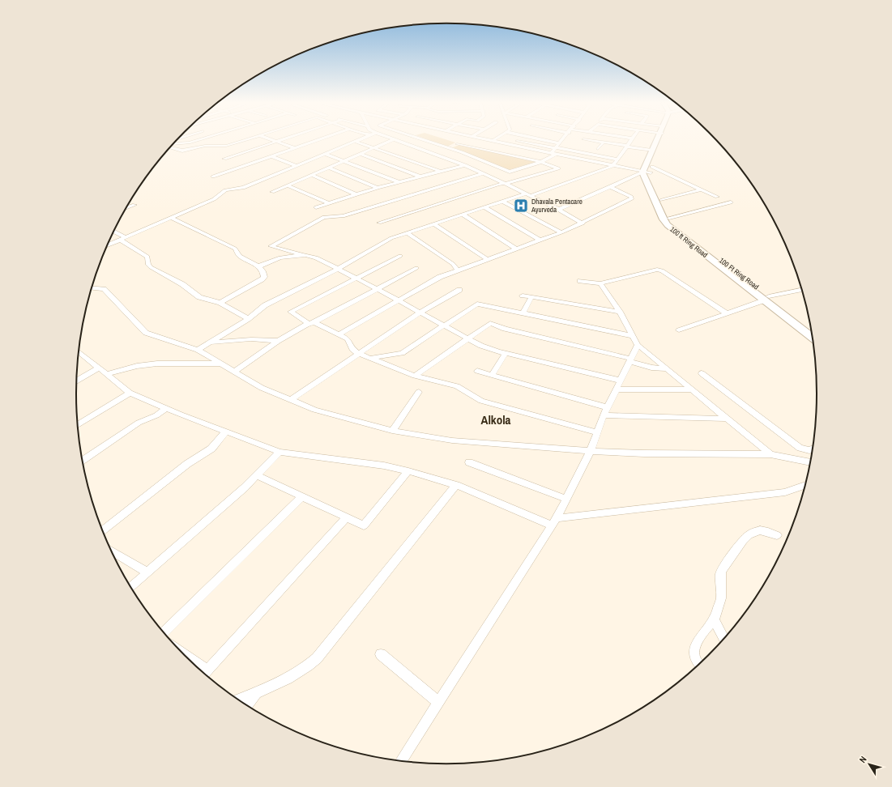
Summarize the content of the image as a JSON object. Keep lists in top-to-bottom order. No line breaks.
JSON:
{"streets":{"main road":["100 ft Ring Road","100 Ft Ring Road"]},"crossings":[["100 ft Ring Road","100 Ft Ring Road"]],"districts":["Alkola"],"places":{"hospital":["Dhavala Pentacare Ayurveda"]},"north":"top left"}
